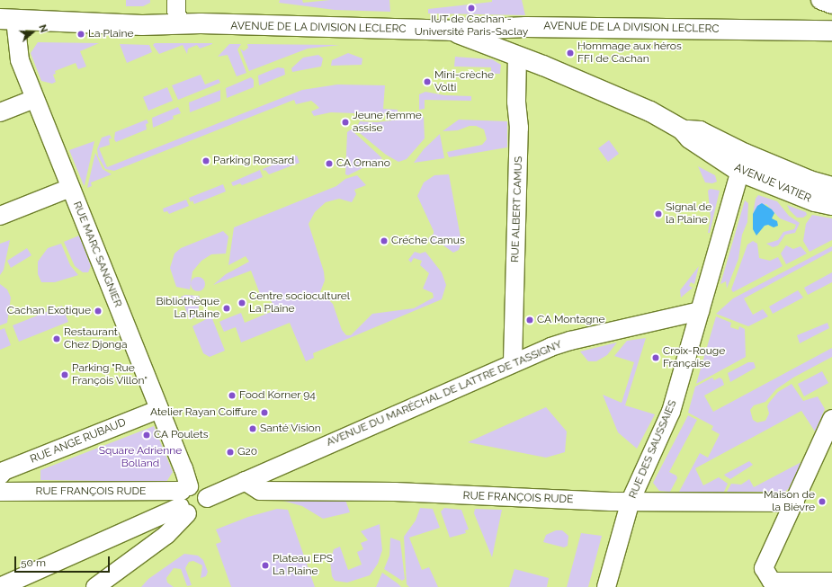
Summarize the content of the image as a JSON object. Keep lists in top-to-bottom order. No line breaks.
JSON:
{"streets":{"main road":["AVENUE DE LA DIVISION LECLERC","AVENUE VATIER"],"street":["RUE ALBERT CAMUS","RUE MARC SANGNIER","AVENUE DU MARÉCHAL DE LATTRE DE TASSIGNY","RUE ANGE RUBAUD","RUE DES SAUSSAIES","RUE FRANÇOIS RUDE"]},"crossings":[["AVENUE DE LA DIVISION LECLERC","AVENUE VATIER"],["AVENUE DE LA DIVISION LECLERC","RUE MARC SANGNIER"],["AVENUE VATIER","RUE ALBERT CAMUS"],["RUE ALBERT CAMUS","AVENUE DU MARÉCHAL DE LATTRE DE TASSIGNY"],["RUE MARC SANGNIER","RUE ANGE RUBAUD"],["RUE MARC SANGNIER","RUE FRANÇOIS RUDE"],["AVENUE DU MARÉCHAL DE LATTRE DE TASSIGNY","RUE DES SAUSSAIES"],["AVENUE DU MARÉCHAL DE LATTRE DE TASSIGNY","RUE FRANÇOIS RUDE"],["RUE DES SAUSSAIES","RUE FRANÇOIS RUDE"]],"parks":["Square Adrienne Bolland"],"places":["IUT de Cachan - Université Paris-Saclay","La Plaine","Hommage aux héros FFI de Cachan","Mini-crèche Volti","Jeune femme assise","Parking Ronsard","CA Ornano","Signal de la Plaine","Créche Camus","Centre socioculturel La Plaine","Bibliothèque La Plaine","Cachan Exotique","CA Montagne","Restaurant Chez Djonga","Croix-Rouge Française","Parking \"Rue François Villon\"","Food Korner 94","Atelier Rayan Coiffure","Santé Vision","CA Poulets","G20","Maison de la Bièvre","Plateau EPS La Plaine"],"scale_bar":"50 m","north":"right"}
